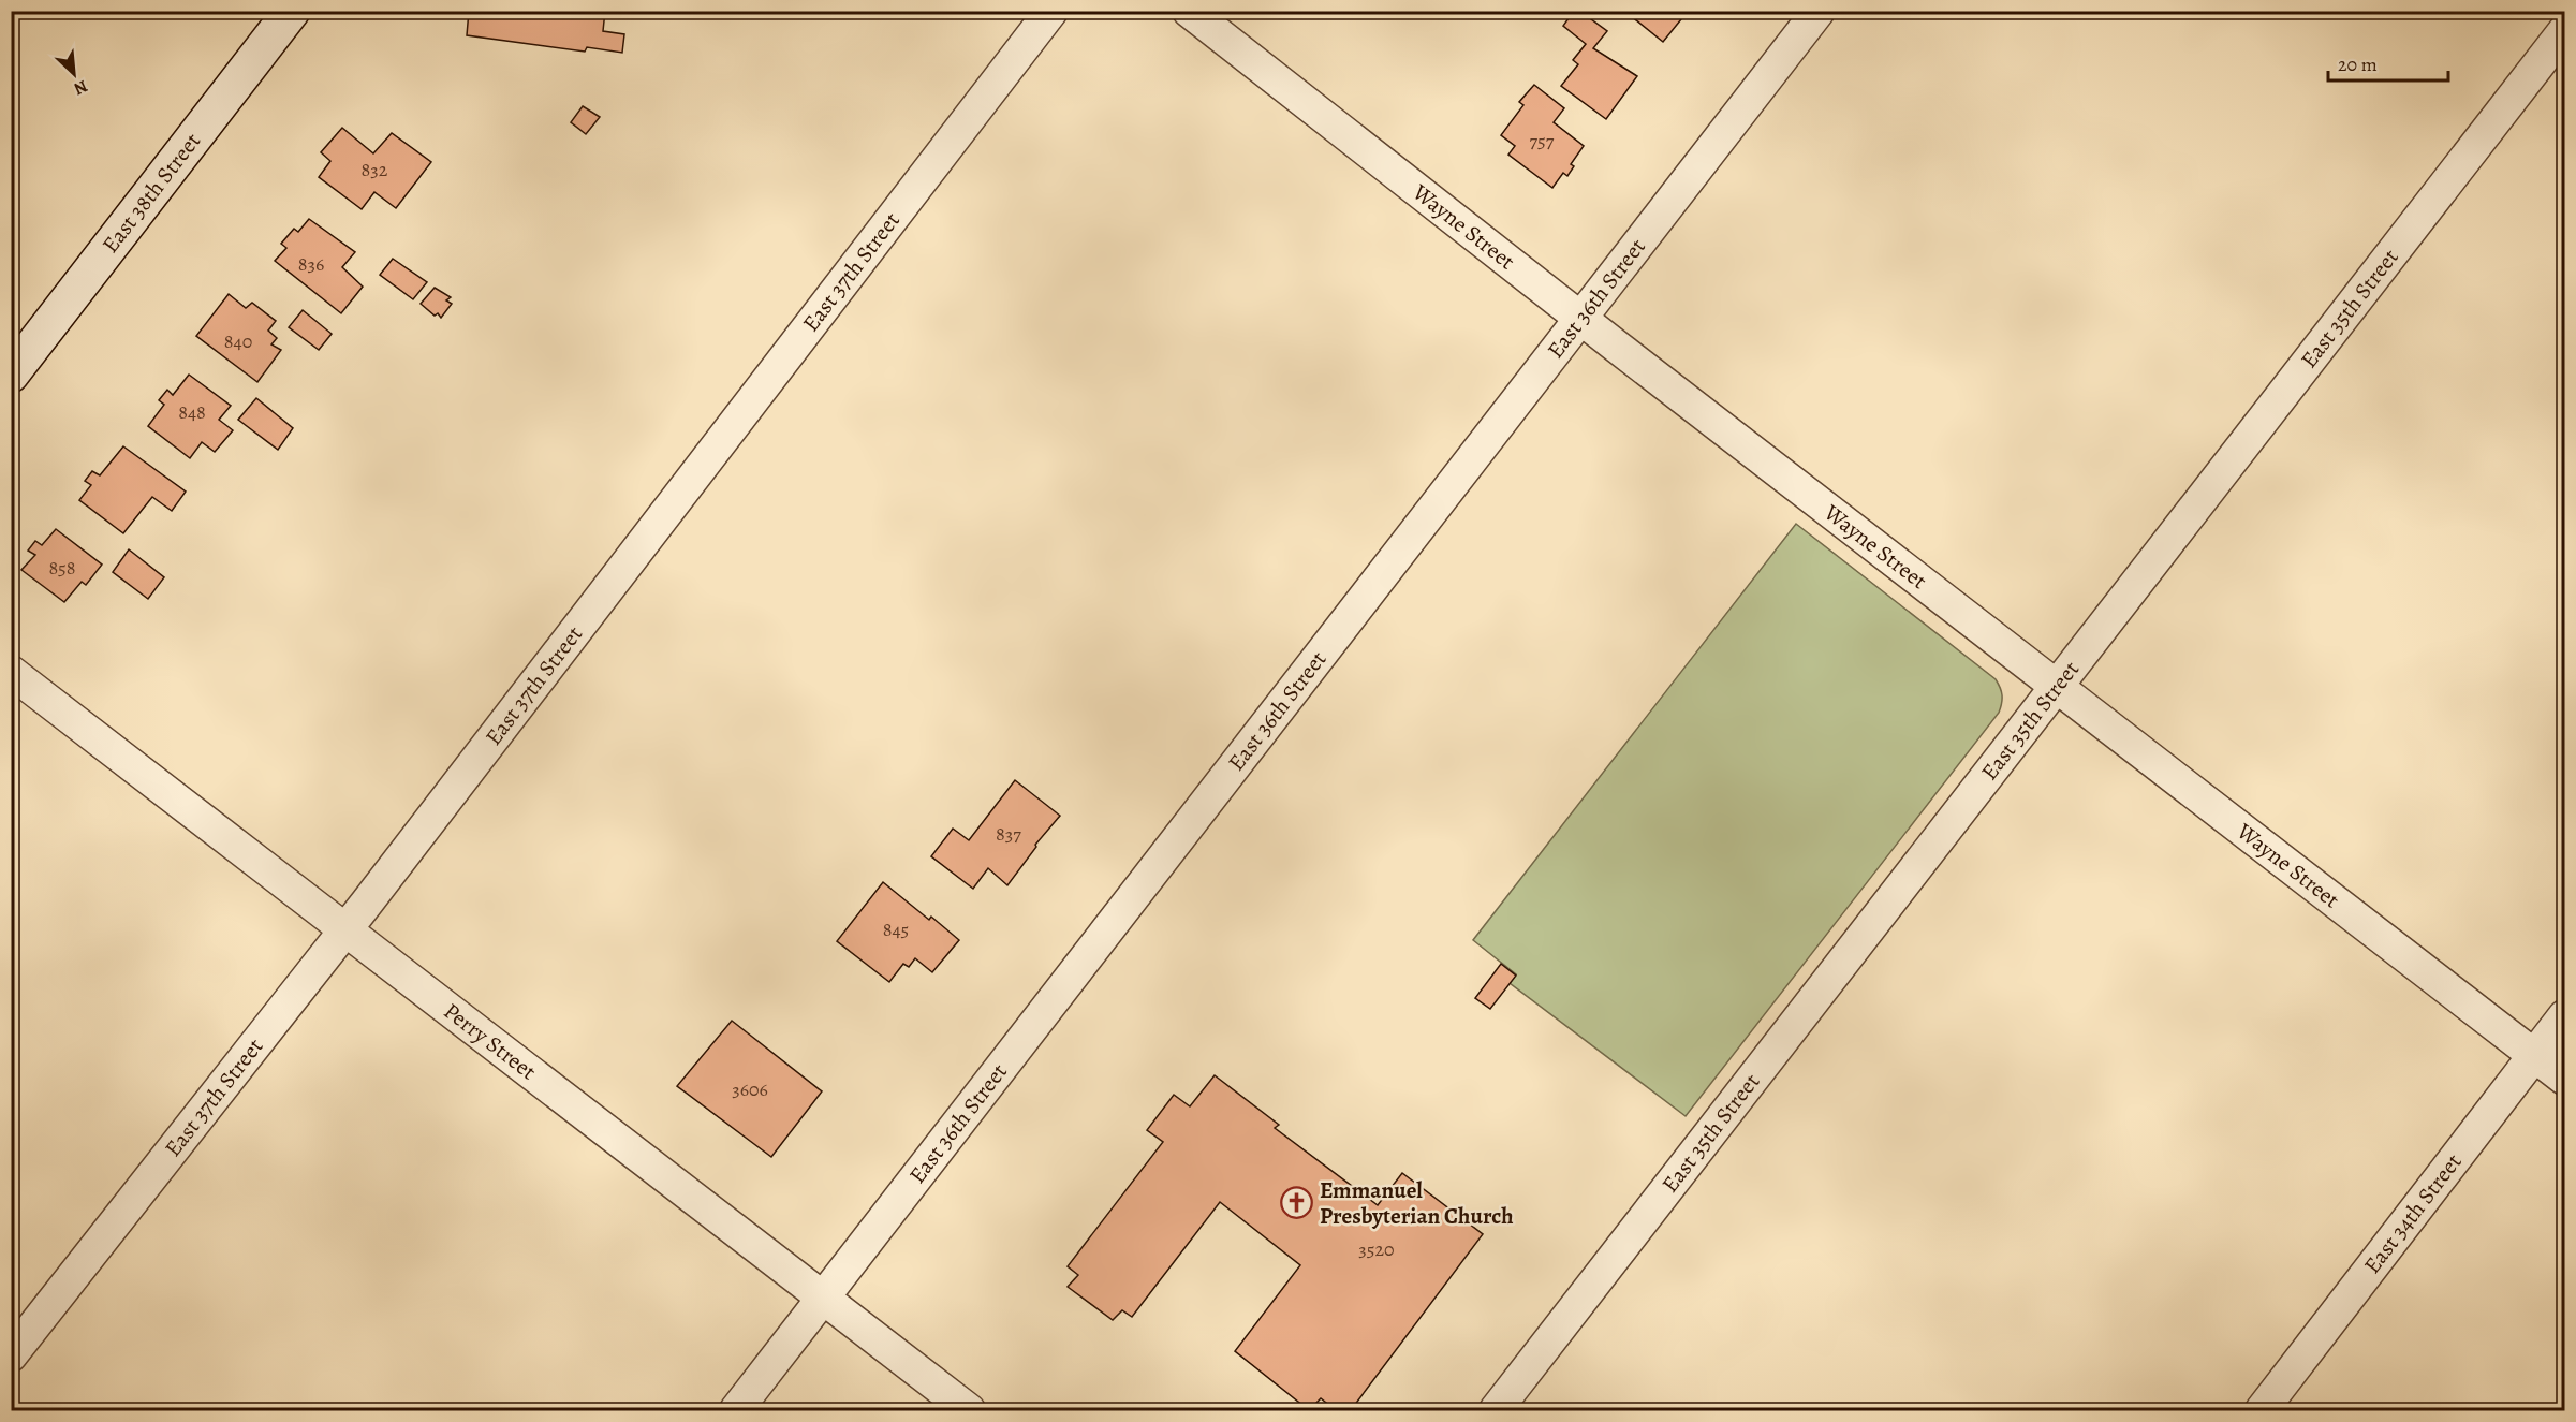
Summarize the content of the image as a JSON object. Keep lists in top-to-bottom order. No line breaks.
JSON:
{"streets":{"main road":["East 38th Street"],"street":["Wayne Street","East 37th Street","East 36th Street","East 35th Street","Perry Street","East 34th Street"]},"crossings":[["Wayne Street","East 36th Street"],["Wayne Street","East 35th Street"],["Wayne Street","East 34th Street"],["East 37th Street","Perry Street"],["East 36th Street","Perry Street"]],"places":{"church":["Emmanuel Presbyterian Church"]},"house_numbers":["757","832","836","840","848","858","837","845","3606","3520"],"scale_bar":"20 m","north":"bottom right"}
